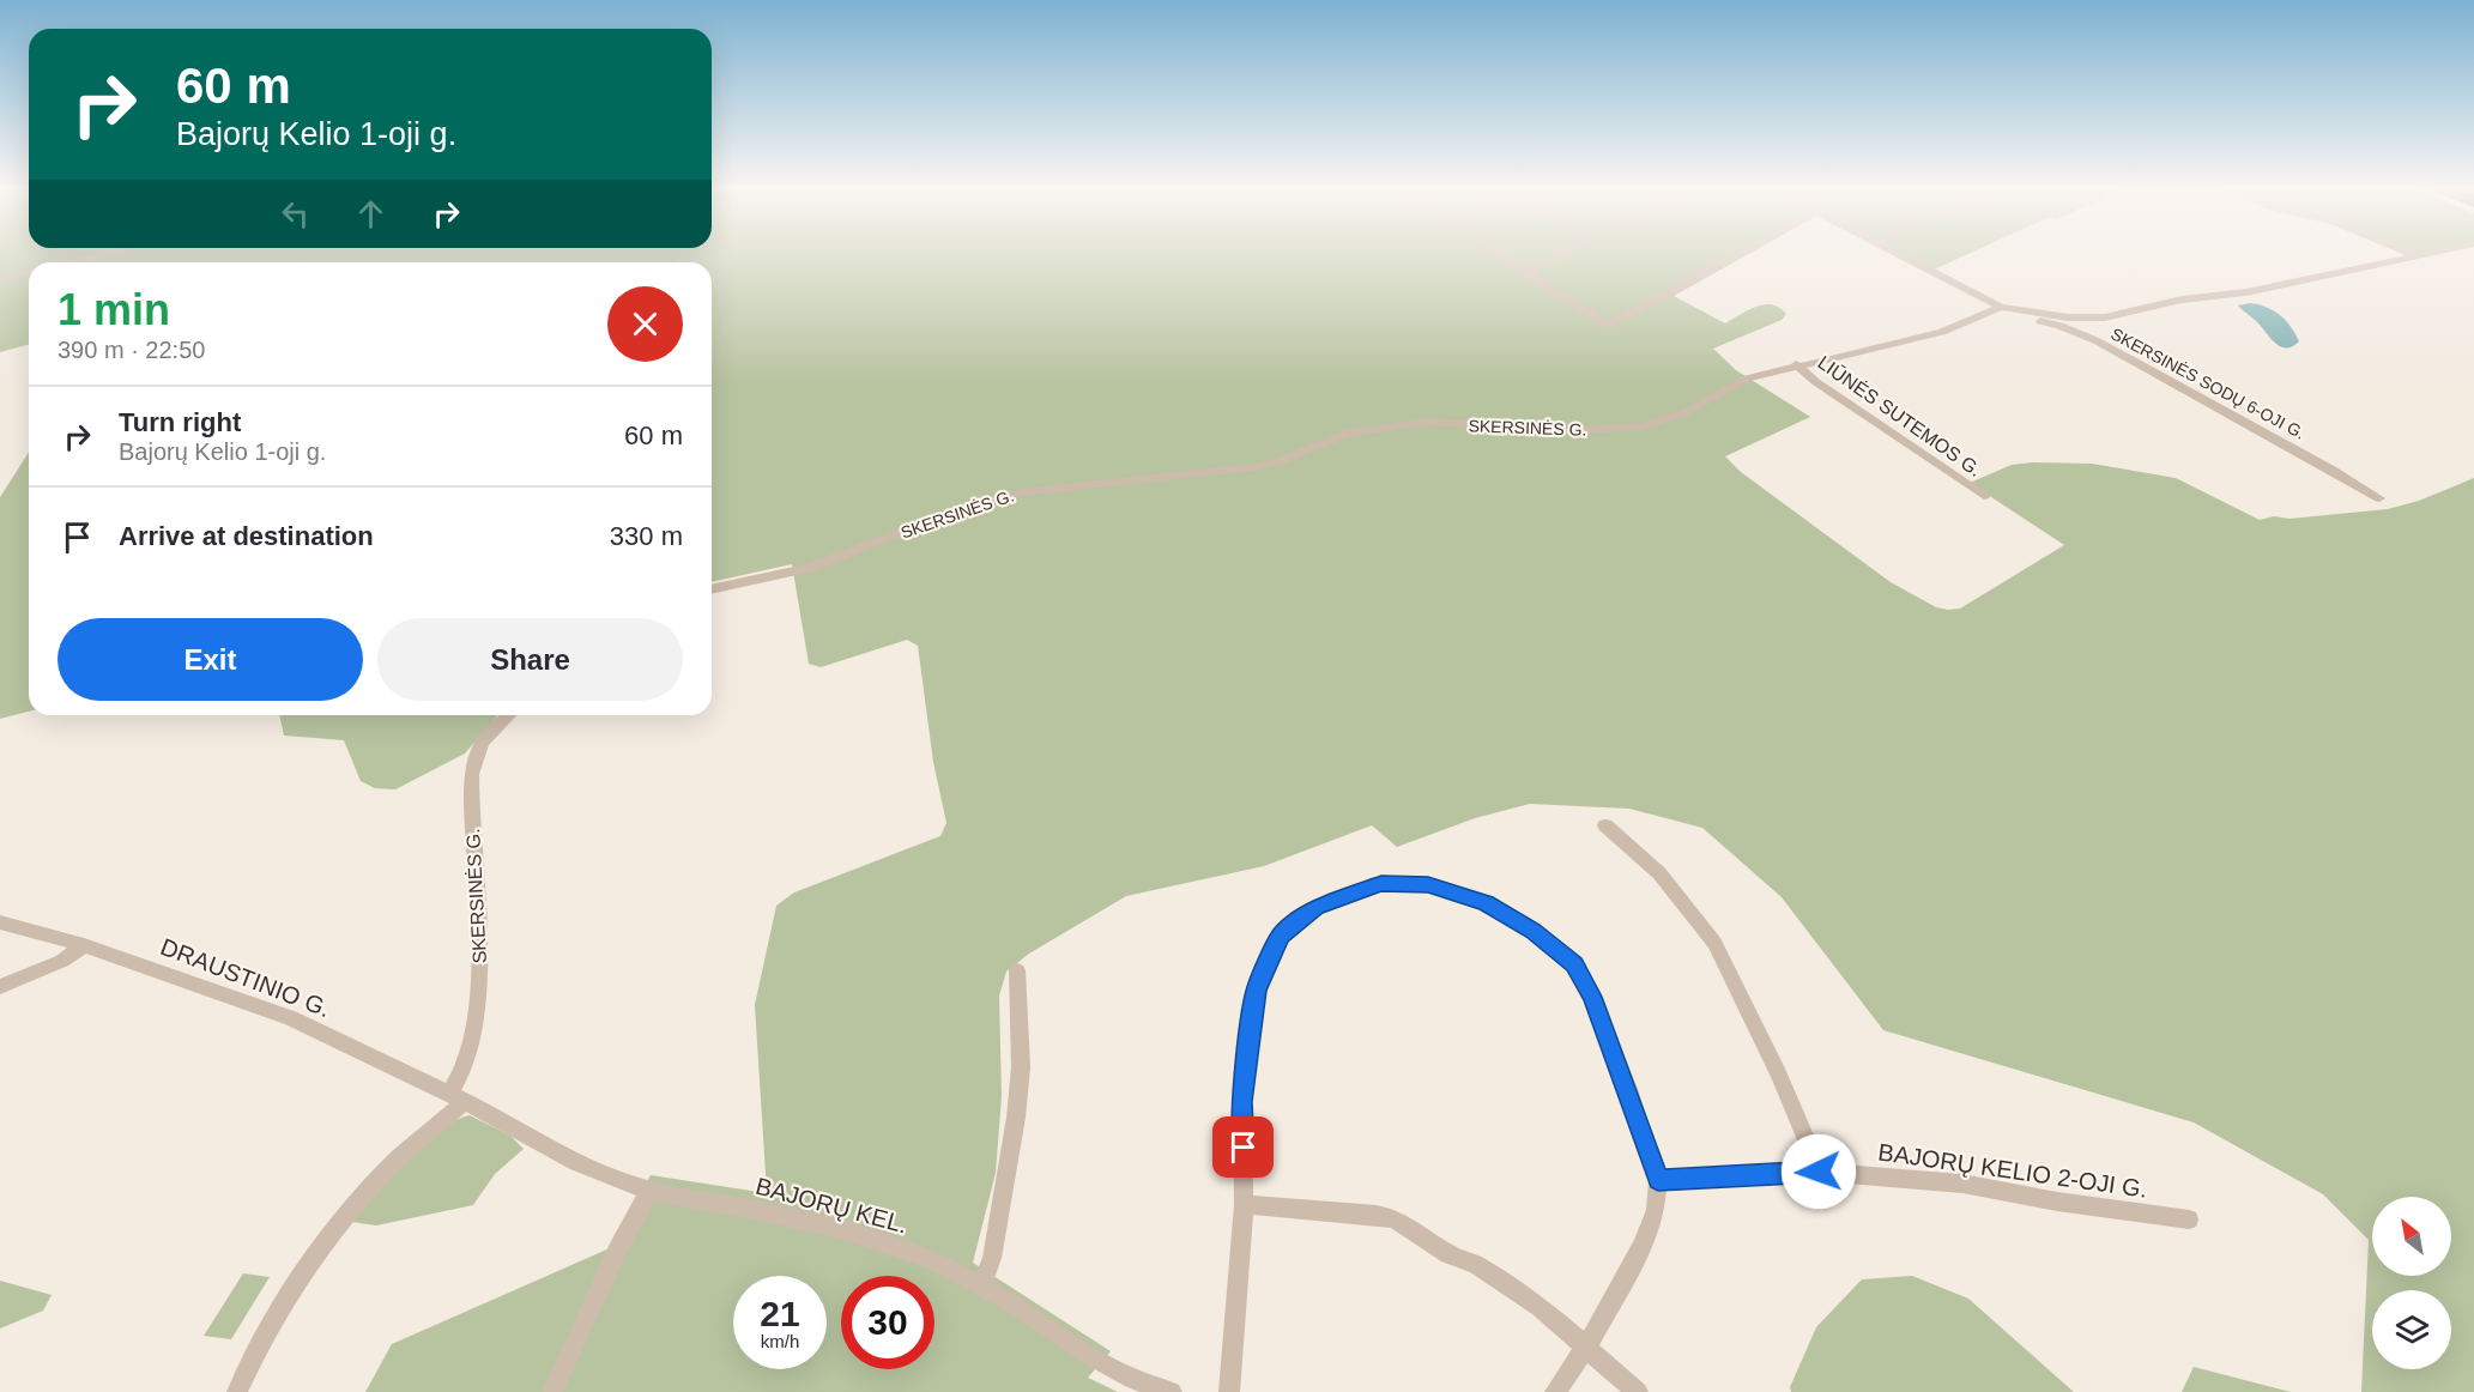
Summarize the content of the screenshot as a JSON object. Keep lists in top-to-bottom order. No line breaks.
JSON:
{"streets":{"street":["SKERSINĖS SODŲ 6-OJI G.","LIŪNĖS SUTEMOS G.","SKERSINĖS G.","DRAUSTINIO G.","BAJORŲ KELIO 2-OJI G.","BAJORŲ KEL."]},"crossings":[["LIŪNĖS SUTEMOS G.","SKERSINĖS G."],["SKERSINĖS G.","DRAUSTINIO G."],["SKERSINĖS G.","BAJORŲ KEL."],["DRAUSTINIO G.","BAJORŲ KEL."]],"north":"top left","page":{"turn":["60 m","Bajorų Kelio 1-oji g."],"heading":["1 min","390 m · 22:50"],"list":[{"name":"Turn right","note":"Bajorų Kelio 1-oji g.","value":"60 m"},{"name":"Arrive at destination","value":"330 m"}],"buttons":["Exit","Share"],"speed":"21 km/h","limit":"30"}}
